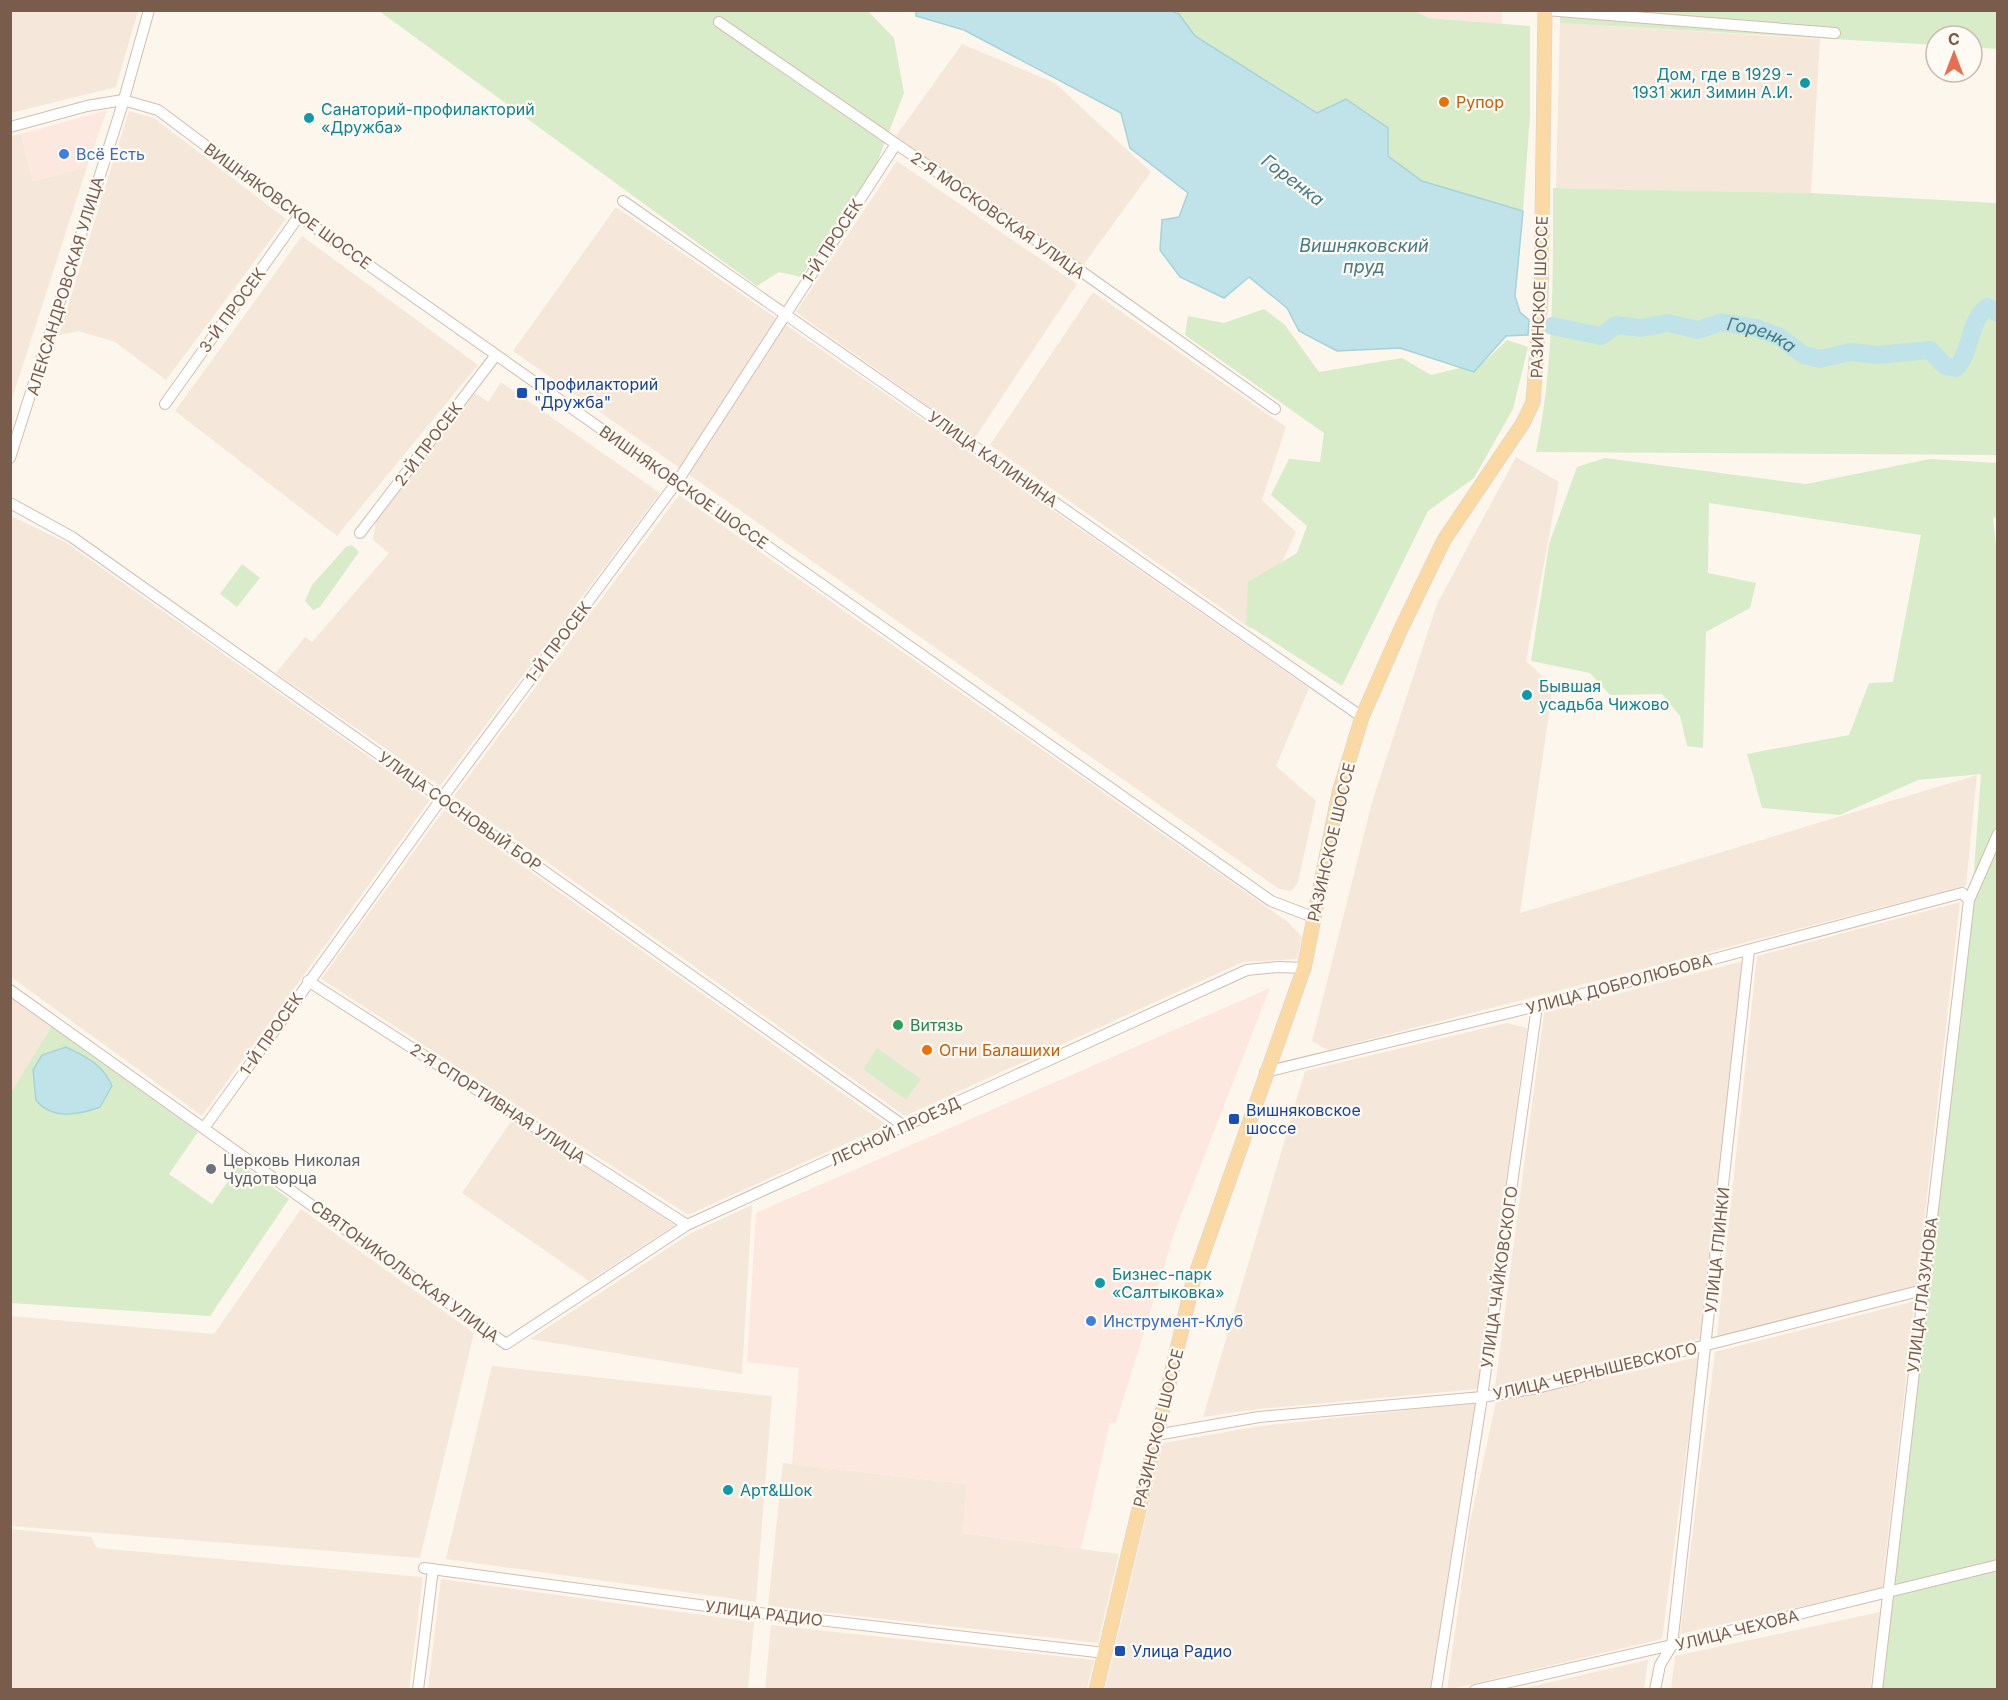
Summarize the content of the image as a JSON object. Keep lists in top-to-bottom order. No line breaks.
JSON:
{"streets":{"main road":["РАЗИНСКОЕ ШОССЕ"],"street":["ВИШНЯКОВСКОЕ ШОССЕ","2-Я МОСКОВСКАЯ УЛИЦА","1-Й ПРОСЕК","АЛЕКСАНДРОВСКАЯ УЛИЦА","3-Й ПРОСЕК","2-Й ПРОСЕК","УЛИЦА КАЛИНИНА","УЛИЦА СОСНОВЫЙ БОР","УЛИЦА ДОБРОЛЮБОВА","2-Я СПОРТИВНАЯ УЛИЦА","ЛЕСНОЙ ПРОЕЗД","УЛИЦА ГЛИНКИ","СВЯТОНИКОЛЬСКАЯ УЛИЦА","УЛИЦА ЧАЙКОВСКОГО","УЛИЦА ГЛАЗУНОВА","УЛИЦА ЧЕРНЫШЕВСКОГО","УЛИЦА РАДИО","УЛИЦА ЧЕХОВА"]},"crossings":[["ВИШНЯКОВСКОЕ ШОССЕ","1-Й ПРОСЕК"],["ВИШНЯКОВСКОЕ ШОССЕ","АЛЕКСАНДРОВСКАЯ УЛИЦА"],["ВИШНЯКОВСКОЕ ШОССЕ","РАЗИНСКОЕ ШОССЕ"],["ВИШНЯКОВСКОЕ ШОССЕ","3-Й ПРОСЕК"],["ВИШНЯКОВСКОЕ ШОССЕ","2-Й ПРОСЕК"],["2-Я МОСКОВСКАЯ УЛИЦА","1-Й ПРОСЕК"],["1-Й ПРОСЕК","УЛИЦА КАЛИНИНА"],["1-Й ПРОСЕК","УЛИЦА СОСНОВЫЙ БОР"],["1-Й ПРОСЕК","2-Я СПОРТИВНАЯ УЛИЦА"],["1-Й ПРОСЕК","СВЯТОНИКОЛЬСКАЯ УЛИЦА"],["РАЗИНСКОЕ ШОССЕ","УЛИЦА КАЛИНИНА"],["РАЗИНСКОЕ ШОССЕ","УЛИЦА ДОБРОЛЮБОВА"],["РАЗИНСКОЕ ШОССЕ","ЛЕСНОЙ ПРОЕЗД"],["РАЗИНСКОЕ ШОССЕ","УЛИЦА ЧЕРНЫШЕВСКОГО"],["РАЗИНСКОЕ ШОССЕ","УЛИЦА РАДИО"],["УЛИЦА СОСНОВЫЙ БОР","ЛЕСНОЙ ПРОЕЗД"],["УЛИЦА ДОБРОЛЮБОВА","УЛИЦА ГЛИНКИ"],["УЛИЦА ДОБРОЛЮБОВА","УЛИЦА ЧАЙКОВСКОГО"],["УЛИЦА ДОБРОЛЮБОВА","УЛИЦА ГЛАЗУНОВА"],["2-Я СПОРТИВНАЯ УЛИЦА","ЛЕСНОЙ ПРОЕЗД"],["ЛЕСНОЙ ПРОЕЗД","СВЯТОНИКОЛЬСКАЯ УЛИЦА"],["УЛИЦА ГЛИНКИ","УЛИЦА ЧЕРНЫШЕВСКОГО"],["УЛИЦА ГЛИНКИ","УЛИЦА ЧЕХОВА"],["УЛИЦА ЧАЙКОВСКОГО","УЛИЦА ЧЕРНЫШЕВСКОГО"],["УЛИЦА ГЛАЗУНОВА","УЛИЦА ЧЕРНЫШЕВСКОГО"],["УЛИЦА ГЛАЗУНОВА","УЛИЦА ЧЕХОВА"]],"water":["Горенка","Вишняковский пруд"],"places":{"other":["Дом, где в 1929 - 1931 жил Зимин А.И.","Рупор","Санаторий-профилакторий «Дружба»","Всё Есть","Бывшая усадьба Чижово","Витязь","Огни Балашихи","Церковь Николая Чудотворца","Бизнес-парк «Салтыковка»","Инструмент-Клуб","Арт&Шок"],"transit":["Профилакторий \"Дружба\"","Вишняковское шоссе","Улица Радио"]},"north":"top"}
